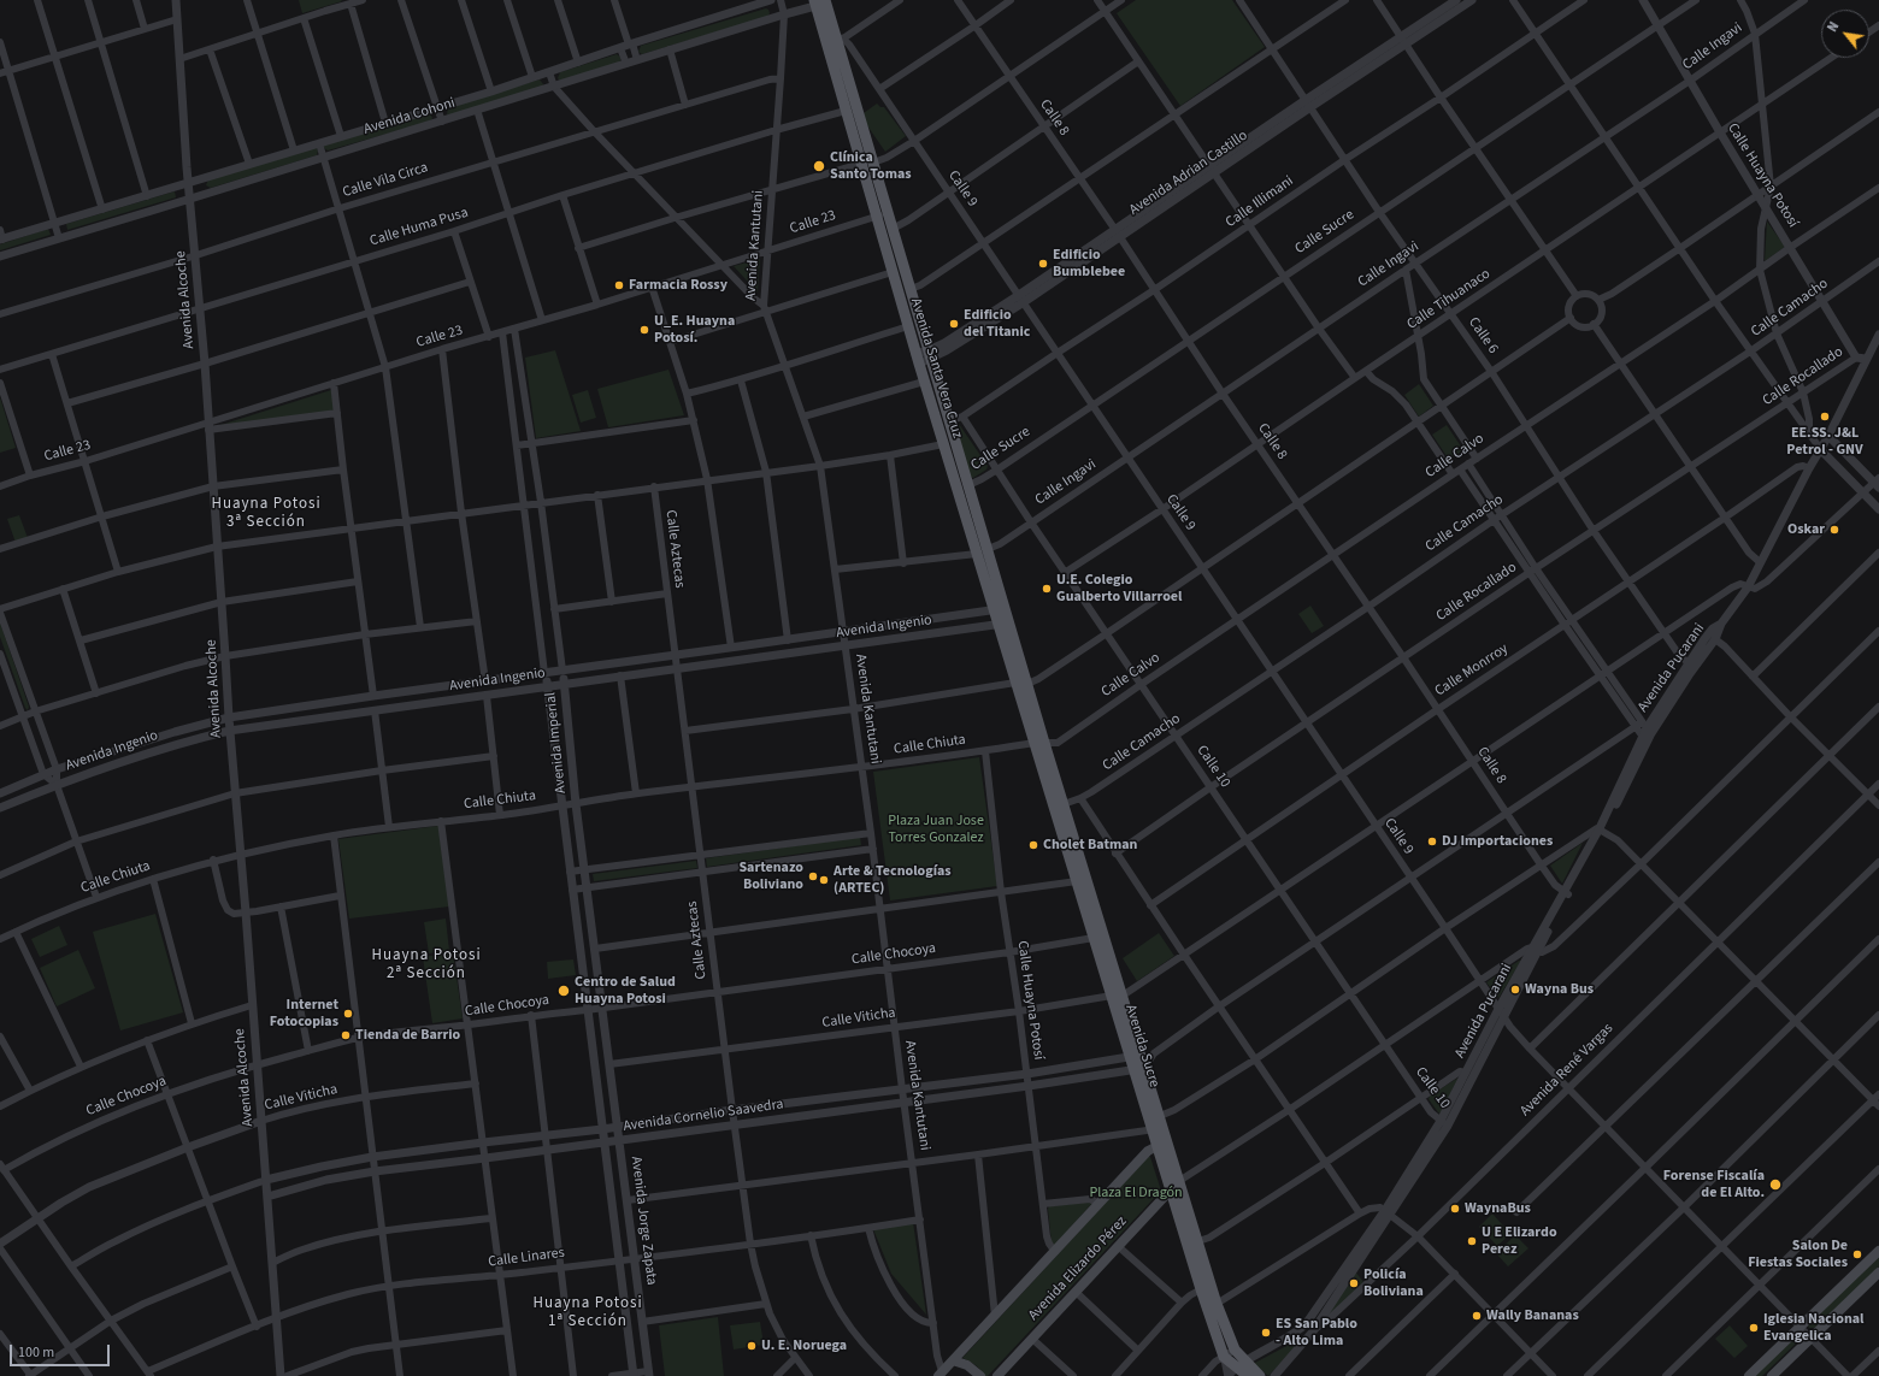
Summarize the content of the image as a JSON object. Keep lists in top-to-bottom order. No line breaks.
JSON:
{"streets":{"main road":["Avenida Santa Vera Cruz","Avenida Sucre","Avenida Elizardo Pérez"],"street":["Calle Ingavi","Avenida Cohoni","Calle 8","Avenida Adrian Castillo","Calle Huayna Potosí","Calle Vila Circa","Calle 9","Calle Illimani","Calle 23","Calle Huma Pusa","Calle Sucre","Avenida Kantutani","Avenida Alcoche","Calle Tihuanaco","Calle Camacho","Calle 6","Calle Rocallado","Calle Calvo","Calle Aztecas","Avenida Ingenio","Avenida Pucarani","Calle Monrroy","Avenida Imperial","Calle Chiuta","Calle 10","Calle Chocoya","Calle Viticha","Avenida René Vargas","Avenida Cornelio Saavedra","Avenida Jorge Zapata","Calle Linares"]},"crossings":[["Calle Ingavi","Calle 8"],["Calle Ingavi","Calle Huayna Potosí"],["Calle Ingavi","Calle 9"],["Calle Ingavi","Calle 6"],["Calle Ingavi","Avenida Santa Vera Cruz"],["Calle Ingavi","Calle 10"],["Avenida Cohoni","Avenida Kantutani"],["Avenida Cohoni","Avenida Alcoche"],["Avenida Cohoni","Avenida Santa Vera Cruz"],["Calle 8","Avenida Adrian Castillo"],["Calle 8","Calle Illimani"],["Calle 8","Calle Sucre"],["Calle 8","Calle Tihuanaco"],["Calle 8","Calle Camacho"],["Calle 8","Calle Rocallado"],["Calle 8","Calle Calvo"],["Calle 8","Avenida Pucarani"],["Calle 8","Calle Monrroy"],["Avenida Adrian Castillo","Calle 9"],["Avenida Adrian Castillo","Calle 6"],["Avenida Adrian Castillo","Avenida Santa Vera Cruz"],["Calle Huayna Potosí","Calle Sucre"],["Calle Huayna Potosí","Calle Tihuanaco"],["Calle Huayna Potosí","Calle Camacho"],["Calle Huayna Potosí","Calle Rocallado"],["Calle Huayna Potosí","Calle Calvo"],["Calle Huayna Potosí","Calle Chiuta"],["Calle Huayna Potosí","Calle Chocoya"],["Calle Huayna Potosí","Calle Viticha"],["Calle Huayna Potosí","Avenida Cornelio Saavedra"],["Calle Huayna Potosí","Avenida Elizardo Pérez"],["Calle Vila Circa","Avenida Kantutani"],["Calle Vila Circa","Avenida Alcoche"],["Calle 9","Calle Illimani"],["Calle 9","Calle Sucre"],["Calle 9","Calle Tihuanaco"],["Calle 9","Calle Camacho"],["Calle 9","Avenida Santa Vera Cruz"],["Calle 9","Calle Rocallado"],["Calle 9","Calle Calvo"],["Calle 9","Avenida Pucarani"],["Calle 9","Calle Monrroy"],["Calle 9","Avenida René Vargas"],["Calle Illimani","Calle 6"],["Calle Illimani","Avenida Santa Vera Cruz"],["Calle Illimani","Calle 10"],["Calle 23","Avenida Kantutani"],["Calle 23","Avenida Alcoche"],["Calle 23","Avenida Santa Vera Cruz"],["Calle 23","Avenida Imperial"],["Calle Huma Pusa","Avenida Kantutani"],["Calle Huma Pusa","Avenida Alcoche"],["Calle Huma Pusa","Avenida Santa Vera Cruz"],["Calle Sucre","Calle 6"],["Calle Sucre","Avenida Santa Vera Cruz"],["Calle Sucre","Calle 10"],["Avenida Kantutani","Avenida Ingenio"],["Avenida Kantutani","Calle Chiuta"],["Avenida Kantutani","Calle Chocoya"],["Avenida Kantutani","Calle Viticha"],["Avenida Kantutani","Avenida Cornelio Saavedra"],["Avenida Kantutani","Calle Linares"],["Avenida Kantutani","Avenida Elizardo Pérez"],["Avenida Alcoche","Avenida Ingenio"],["Avenida Alcoche","Calle Chiuta"],["Avenida Alcoche","Calle Chocoya"],["Avenida Alcoche","Calle Viticha"],["Avenida Alcoche","Avenida Cornelio Saavedra"],["Avenida Alcoche","Calle Linares"],["Calle Tihuanaco","Calle 6"],["Calle Tihuanaco","Calle 10"],["Calle Camacho","Calle 6"],["Calle Camacho","Calle 10"],["Calle Camacho","Avenida Sucre"],["Calle 6","Calle Rocallado"],["Calle 6","Calle Calvo"],["Calle 6","Avenida Pucarani"],["Calle 6","Calle Monrroy"],["Avenida Santa Vera Cruz","Calle Calvo"],["Avenida Santa Vera Cruz","Avenida Ingenio"],["Avenida Santa Vera Cruz","Calle Chiuta"],["Avenida Santa Vera Cruz","Avenida Sucre"],["Calle Rocallado","Calle 10"],["Calle Calvo","Calle Chiuta"],["Calle Calvo","Calle 10"],["Calle Calvo","Avenida Sucre"],["Calle Aztecas","Avenida Ingenio"],["Calle Aztecas","Calle Chiuta"],["Calle Aztecas","Calle Chocoya"],["Calle Aztecas","Calle Viticha"],["Calle Aztecas","Avenida Cornelio Saavedra"],["Calle Aztecas","Calle Linares"],["Avenida Ingenio","Avenida Imperial"],["Avenida Pucarani","Calle Monrroy"],["Avenida Pucarani","Calle 10"],["Avenida Pucarani","Avenida René Vargas"],["Calle Monrroy","Calle 10"],["Avenida Imperial","Calle Chiuta"],["Avenida Imperial","Calle Chocoya"],["Avenida Imperial","Calle Viticha"],["Avenida Imperial","Avenida Cornelio Saavedra"],["Avenida Imperial","Avenida Jorge Zapata"],["Calle Chiuta","Avenida Sucre"],["Calle Chocoya","Avenida Sucre"],["Calle Viticha","Avenida Sucre"],["Avenida Sucre","Avenida Cornelio Saavedra"],["Avenida Sucre","Avenida Elizardo Pérez"],["Avenida Cornelio Saavedra","Avenida Jorge Zapata"],["Avenida Jorge Zapata","Calle Linares"]],"districts":["Huayna Potosi 3ª Sección","Huayna Potosi 2ª Sección","Huayna Potosi 1ª Sección"],"parks":["Plaza Juan Jose Torres Gonzalez","Plaza El Dragón"],"places":["Clínica Santo Tomas","Edificio Bumblebee","Farmacia Rossy","Edificio del Titanic","U_E. Huayna Potosí.","EE.SS. J&L Petrol - GNV","Oskar","U.E. Colegio Gualberto Villarroel","DJ Importaciones","Cholet Batman","Sartenazo Boliviano","Arte & Tecnologías (ARTEC)","Wayna Bus","Centro de Salud Huayna Potosi","Internet Fotocopias","Tienda de Barrio","Forense Fiscalía de El Alto.","WaynaBus","U E Elizardo Perez","Salon De Fiestas Sociales","Policía Boliviana","Wally Bananas","Iglesia Nacional Evangelica","ES San Pablo - Alto Lima","U. E. Noruega"],"scale_bar":"100 m","north":"top left"}
